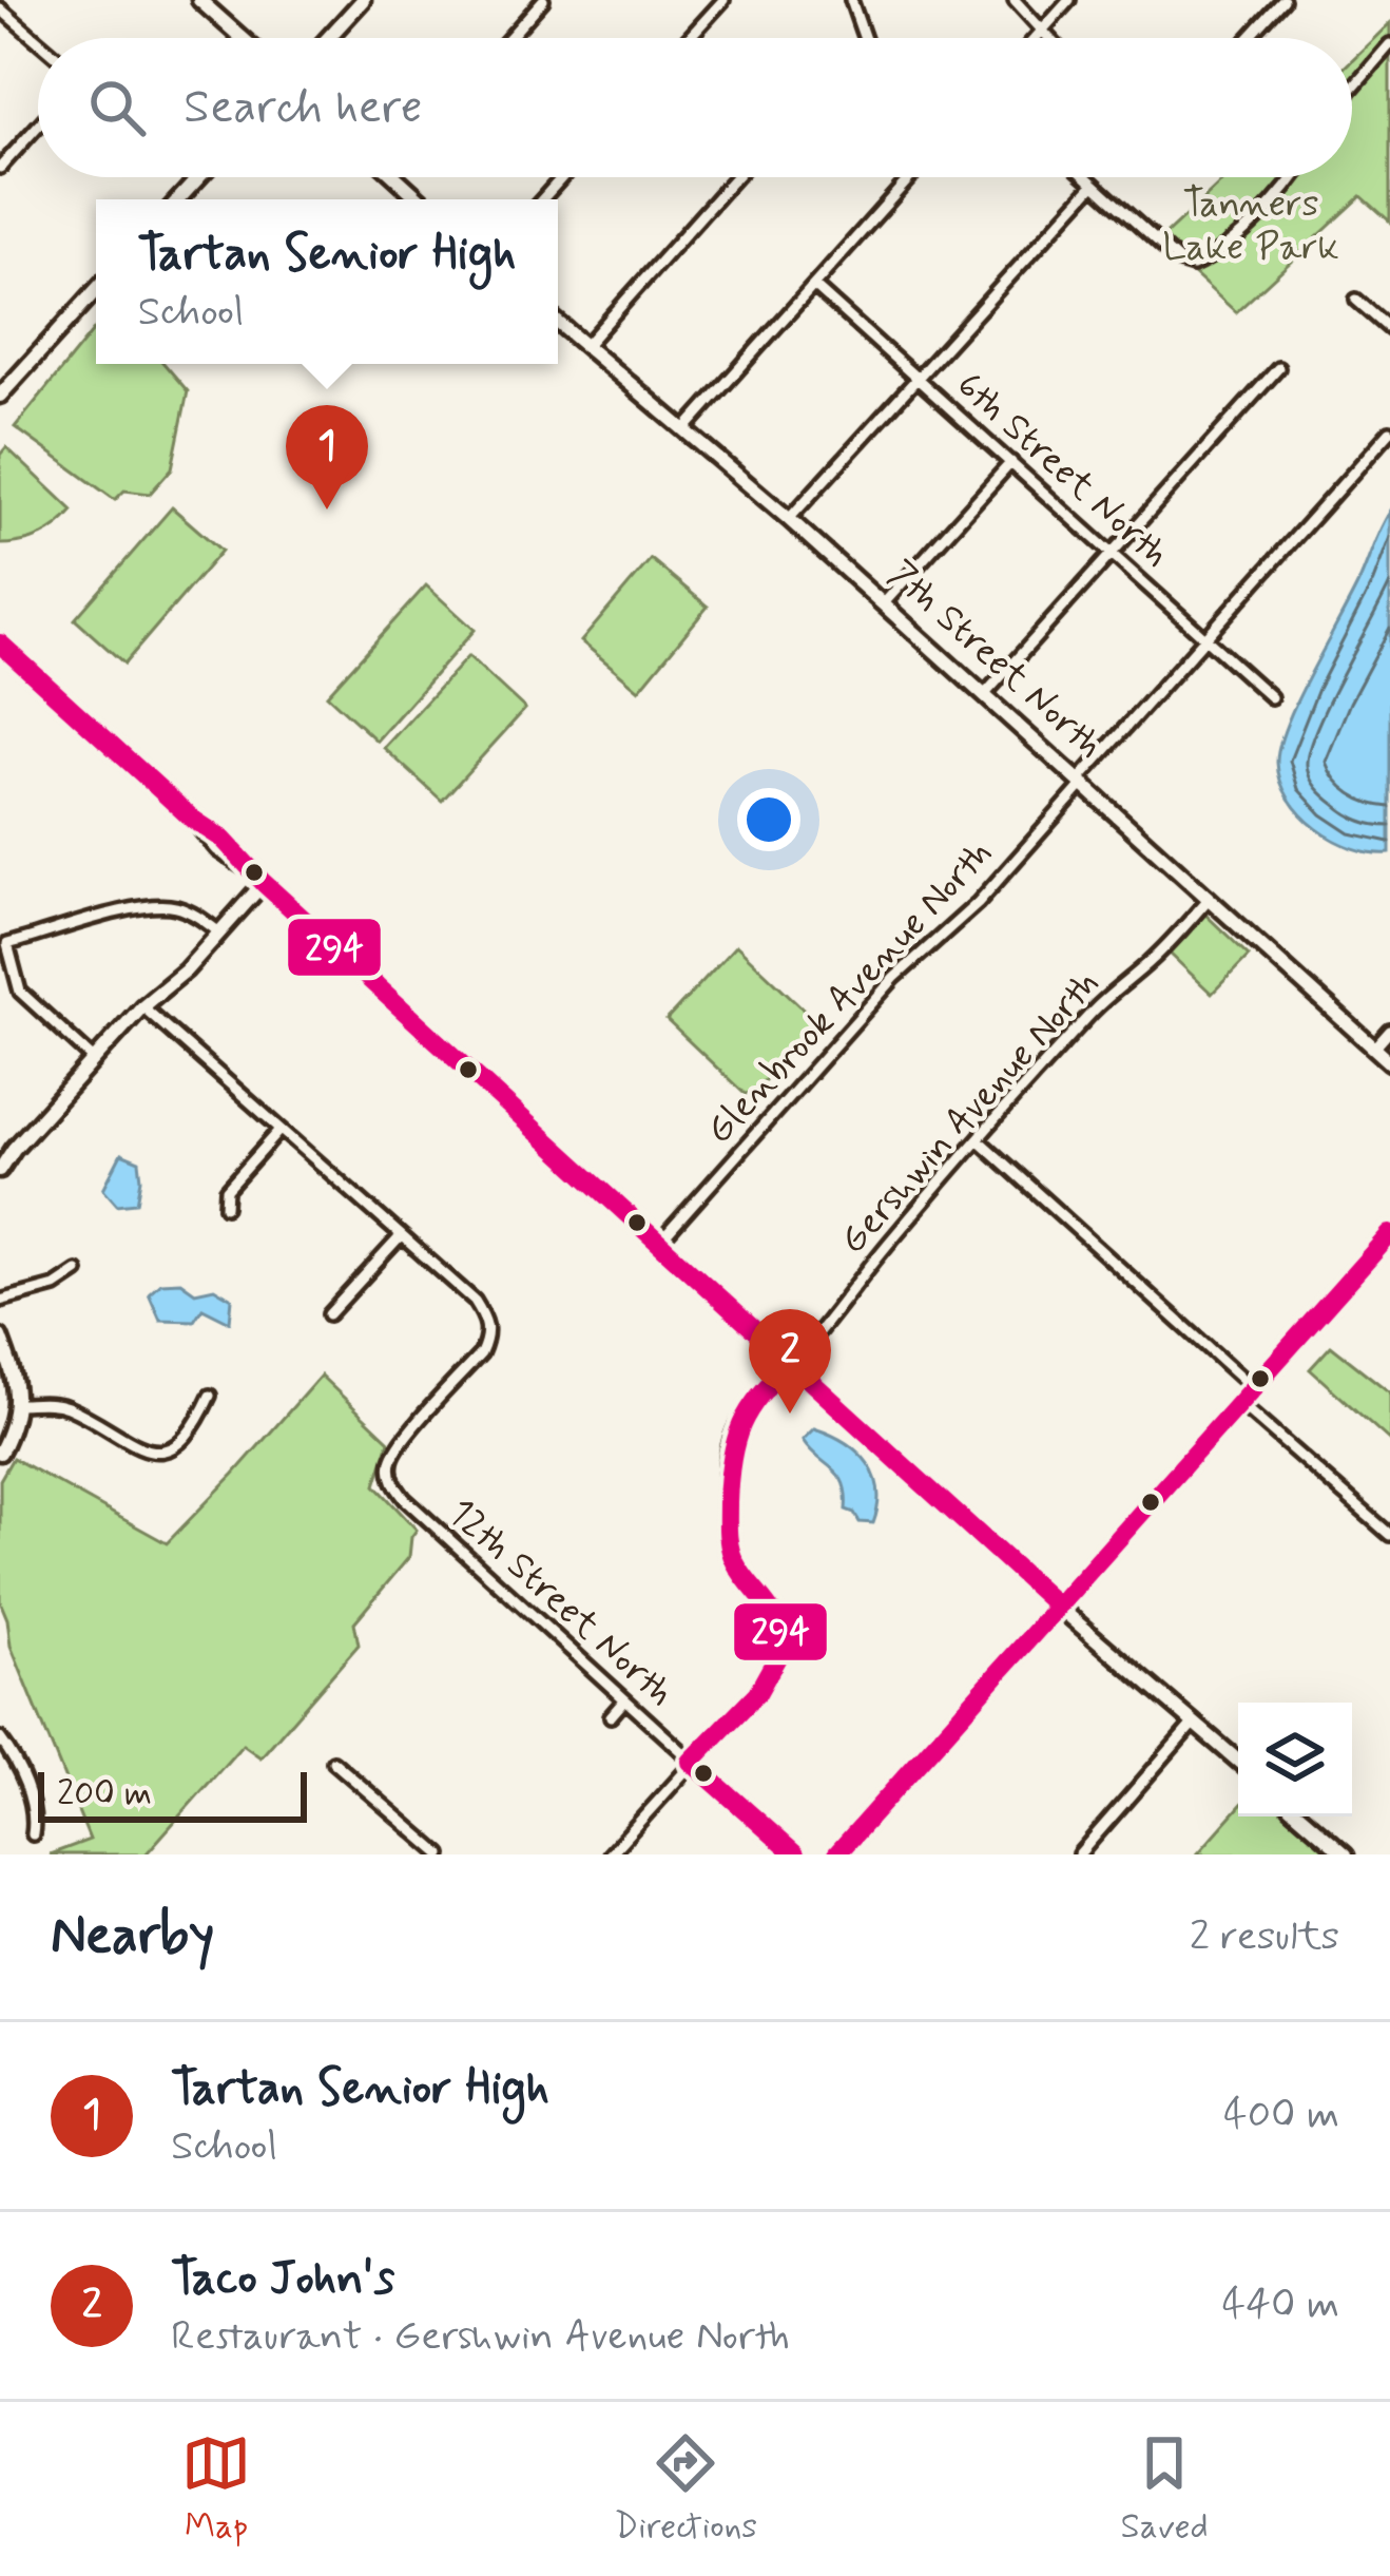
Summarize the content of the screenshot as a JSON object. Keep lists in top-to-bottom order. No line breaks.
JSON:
{"streets":{"main road":["7th Street North"],"street":["6th Street North","Glenbrook Avenue North","Gershwin Avenue North","12th Street North"]},"crossings":[["6th Street North","Glenbrook Avenue North"],["7th Street North","Glenbrook Avenue North"],["7th Street North","Gershwin Avenue North"],["Gershwin Avenue North","12th Street North"]],"parks":["Tanners Lake Park"],"lines":["transit line 294"],"scale_bar":"200 m","page":{"search":"Search here","popup":["Tartan Senior High","School"],"pins":["1","2"],"scale":"200 m","heading":["Nearby","2 results"],"list":[{"mark":"1","name":"Tartan Senior High","note":"School","value":"400 m"},{"mark":"2","name":"Taco John's","note":"Restaurant · Gershwin Avenue North","value":"440 m"}],"nav":["Map","Directions","Saved"]}}
